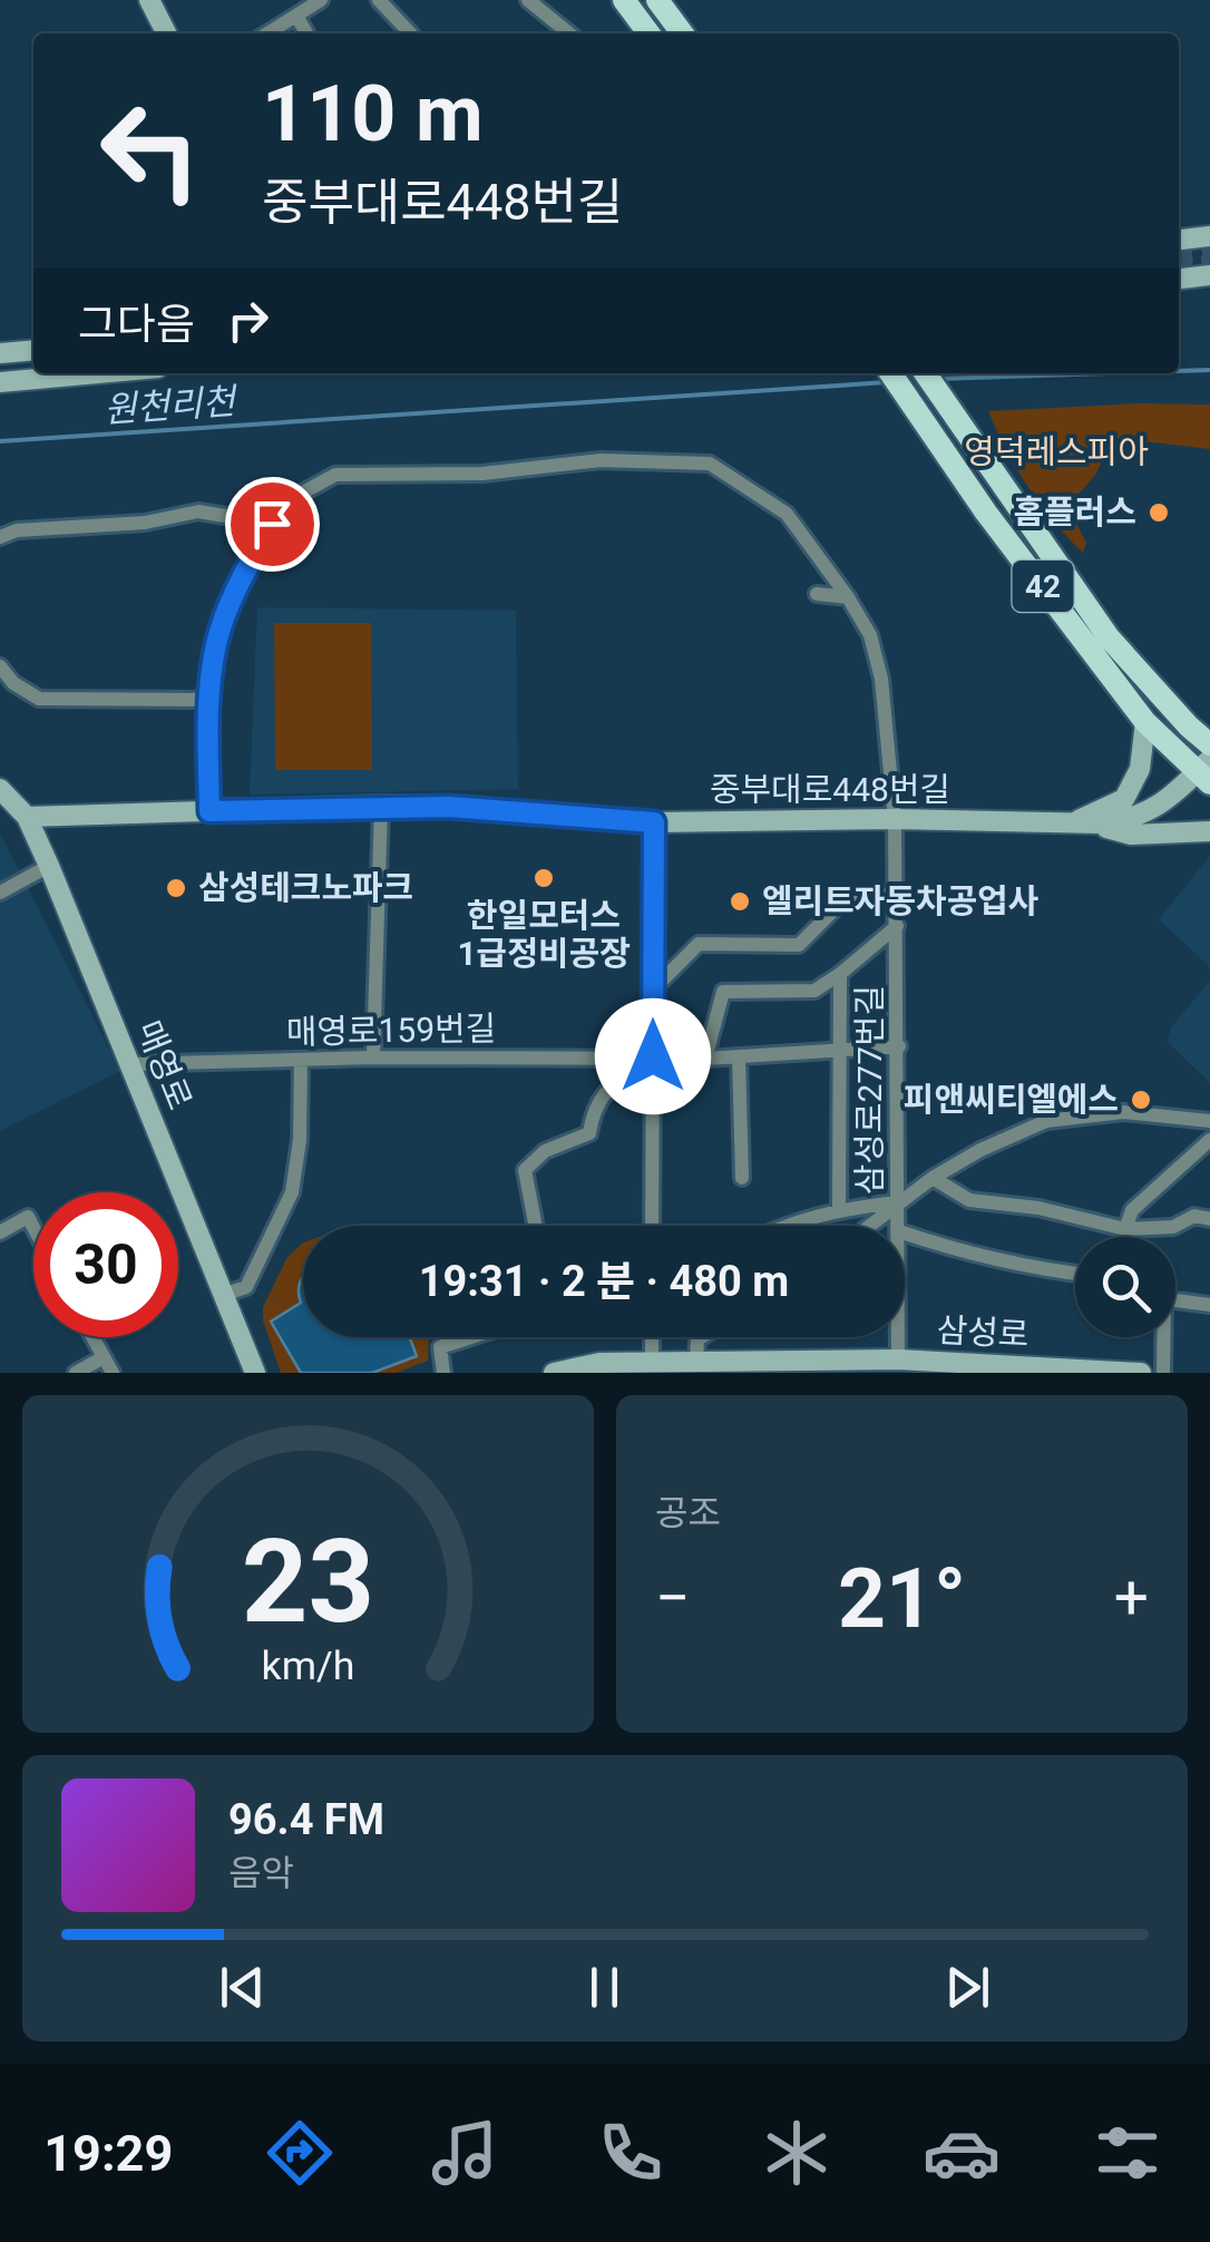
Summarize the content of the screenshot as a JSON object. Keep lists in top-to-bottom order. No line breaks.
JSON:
{"streets":{"main road":["42"],"street":["중부대로448번길","매영로159번길","매영로","삼성로277번길","삼성로"]},"crossings":[["42","중부대로448번길"],["중부대로448번길","매영로"],["중부대로448번길","삼성로277번길"],["매영로159번길","매영로"],["매영로159번길","삼성로277번길"],["삼성로277번길","삼성로"]],"water":["원천리천"],"parks":["영덕레스피아"],"places":["홈플러스","한일모터스 1급정비공장","삼성테크노파크","엘리트자동차공업사","피앤씨티엘에스"],"page":{"turn":["110 m","중부대로448번길"],"then":"그다음","limit":"30","trip":"19:31 · 2 분 · 480 m","tile":"공조","heat":["−","21°","+"],"song":["96.4 FM","음악"],"tabs":"19:29","gauge":["23","km/h"]}}
